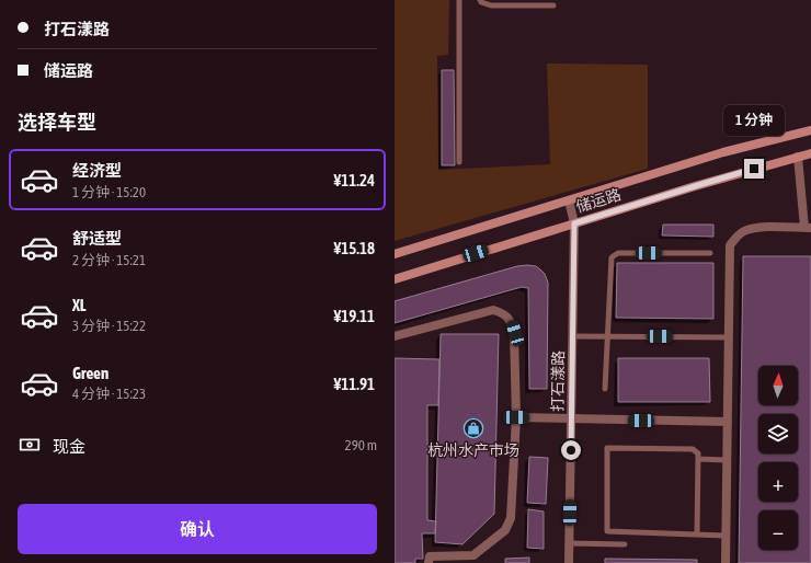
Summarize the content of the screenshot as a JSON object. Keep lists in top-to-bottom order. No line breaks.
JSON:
{"streets":{"main road":["储运路"],"street":["打石漾路"]},"crossings":[["储运路","打石漾路"]],"places":{"shop":["杭州水产市场"]},"north":"top","page":{"banner":["打石漾路","储运路"],"heading":"选择车型","bubble":"1 分钟","list":[{"name":"经济型","note":"1 分钟 · 15:20","value":"¥11.24"},{"name":"舒适型","note":"2 分钟 · 15:21","value":"¥15.18"},{"name":"XL","note":"3 分钟 · 15:22","value":"¥19.11"},{"name":"Green","note":"4 分钟 · 15:23","value":"¥11.91"}],"map_buttons":["+","−"],"pay":["现金","290 m"],"buttons":"确认"}}
